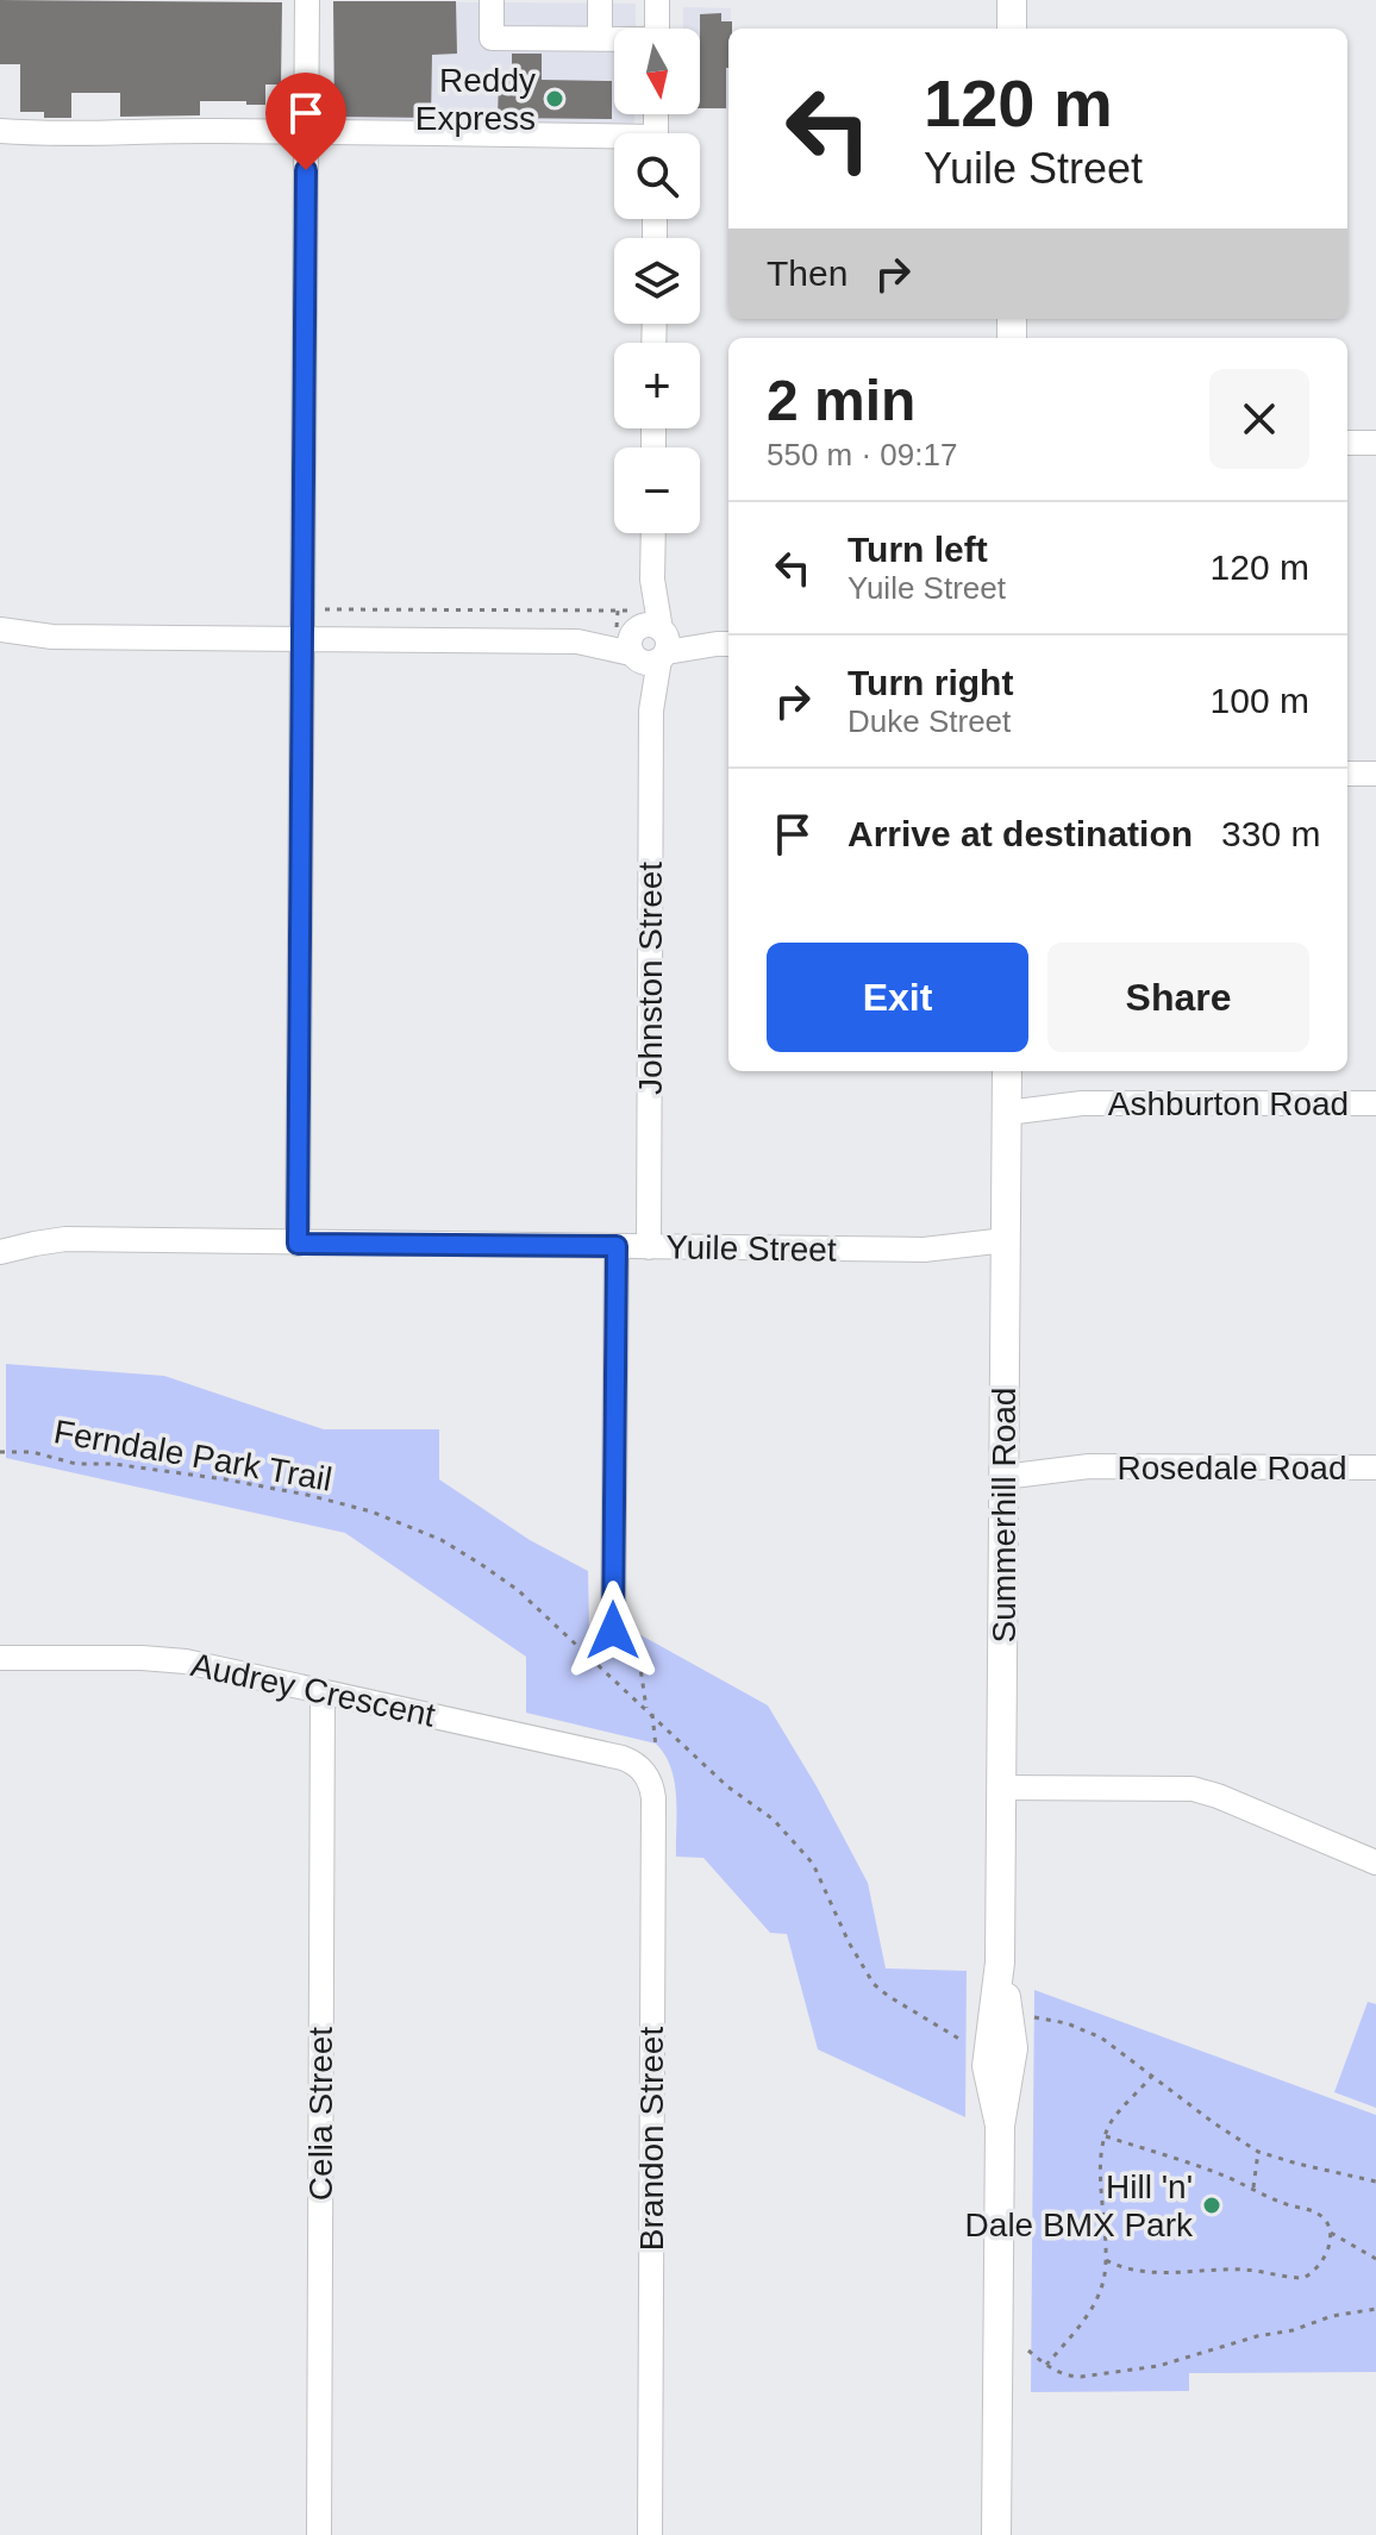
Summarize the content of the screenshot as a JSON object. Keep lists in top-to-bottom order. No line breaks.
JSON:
{"streets":{"main road":["Summerhill Road"],"street":["Johnston Street","Ashburton Road","Yuile Street","Rosedale Road","Audrey Crescent","Celia Street","Brandon Street"],"path":["Ferndale Park Trail"]},"crossings":[["Johnston Street","Yuile Street"],["Ashburton Road","Summerhill Road"],["Yuile Street","Summerhill Road"],["Ferndale Park Trail","Summerhill Road"],["Rosedale Road","Summerhill Road"],["Audrey Crescent","Celia Street"],["Audrey Crescent","Brandon Street"]],"places":["Reddy Express","Hill 'n' Dale BMX Park"],"north":"bottom","page":{"map_buttons":["+","−"],"turn":["120 m","Yuile Street"],"then":"Then","heading":["2 min","550 m · 09:17"],"list":[{"name":"Turn left","note":"Yuile Street","value":"120 m"},{"name":"Turn right","note":"Duke Street","value":"100 m"},{"name":"Arrive at destination","value":"330 m"}],"buttons":["Exit","Share"]}}
